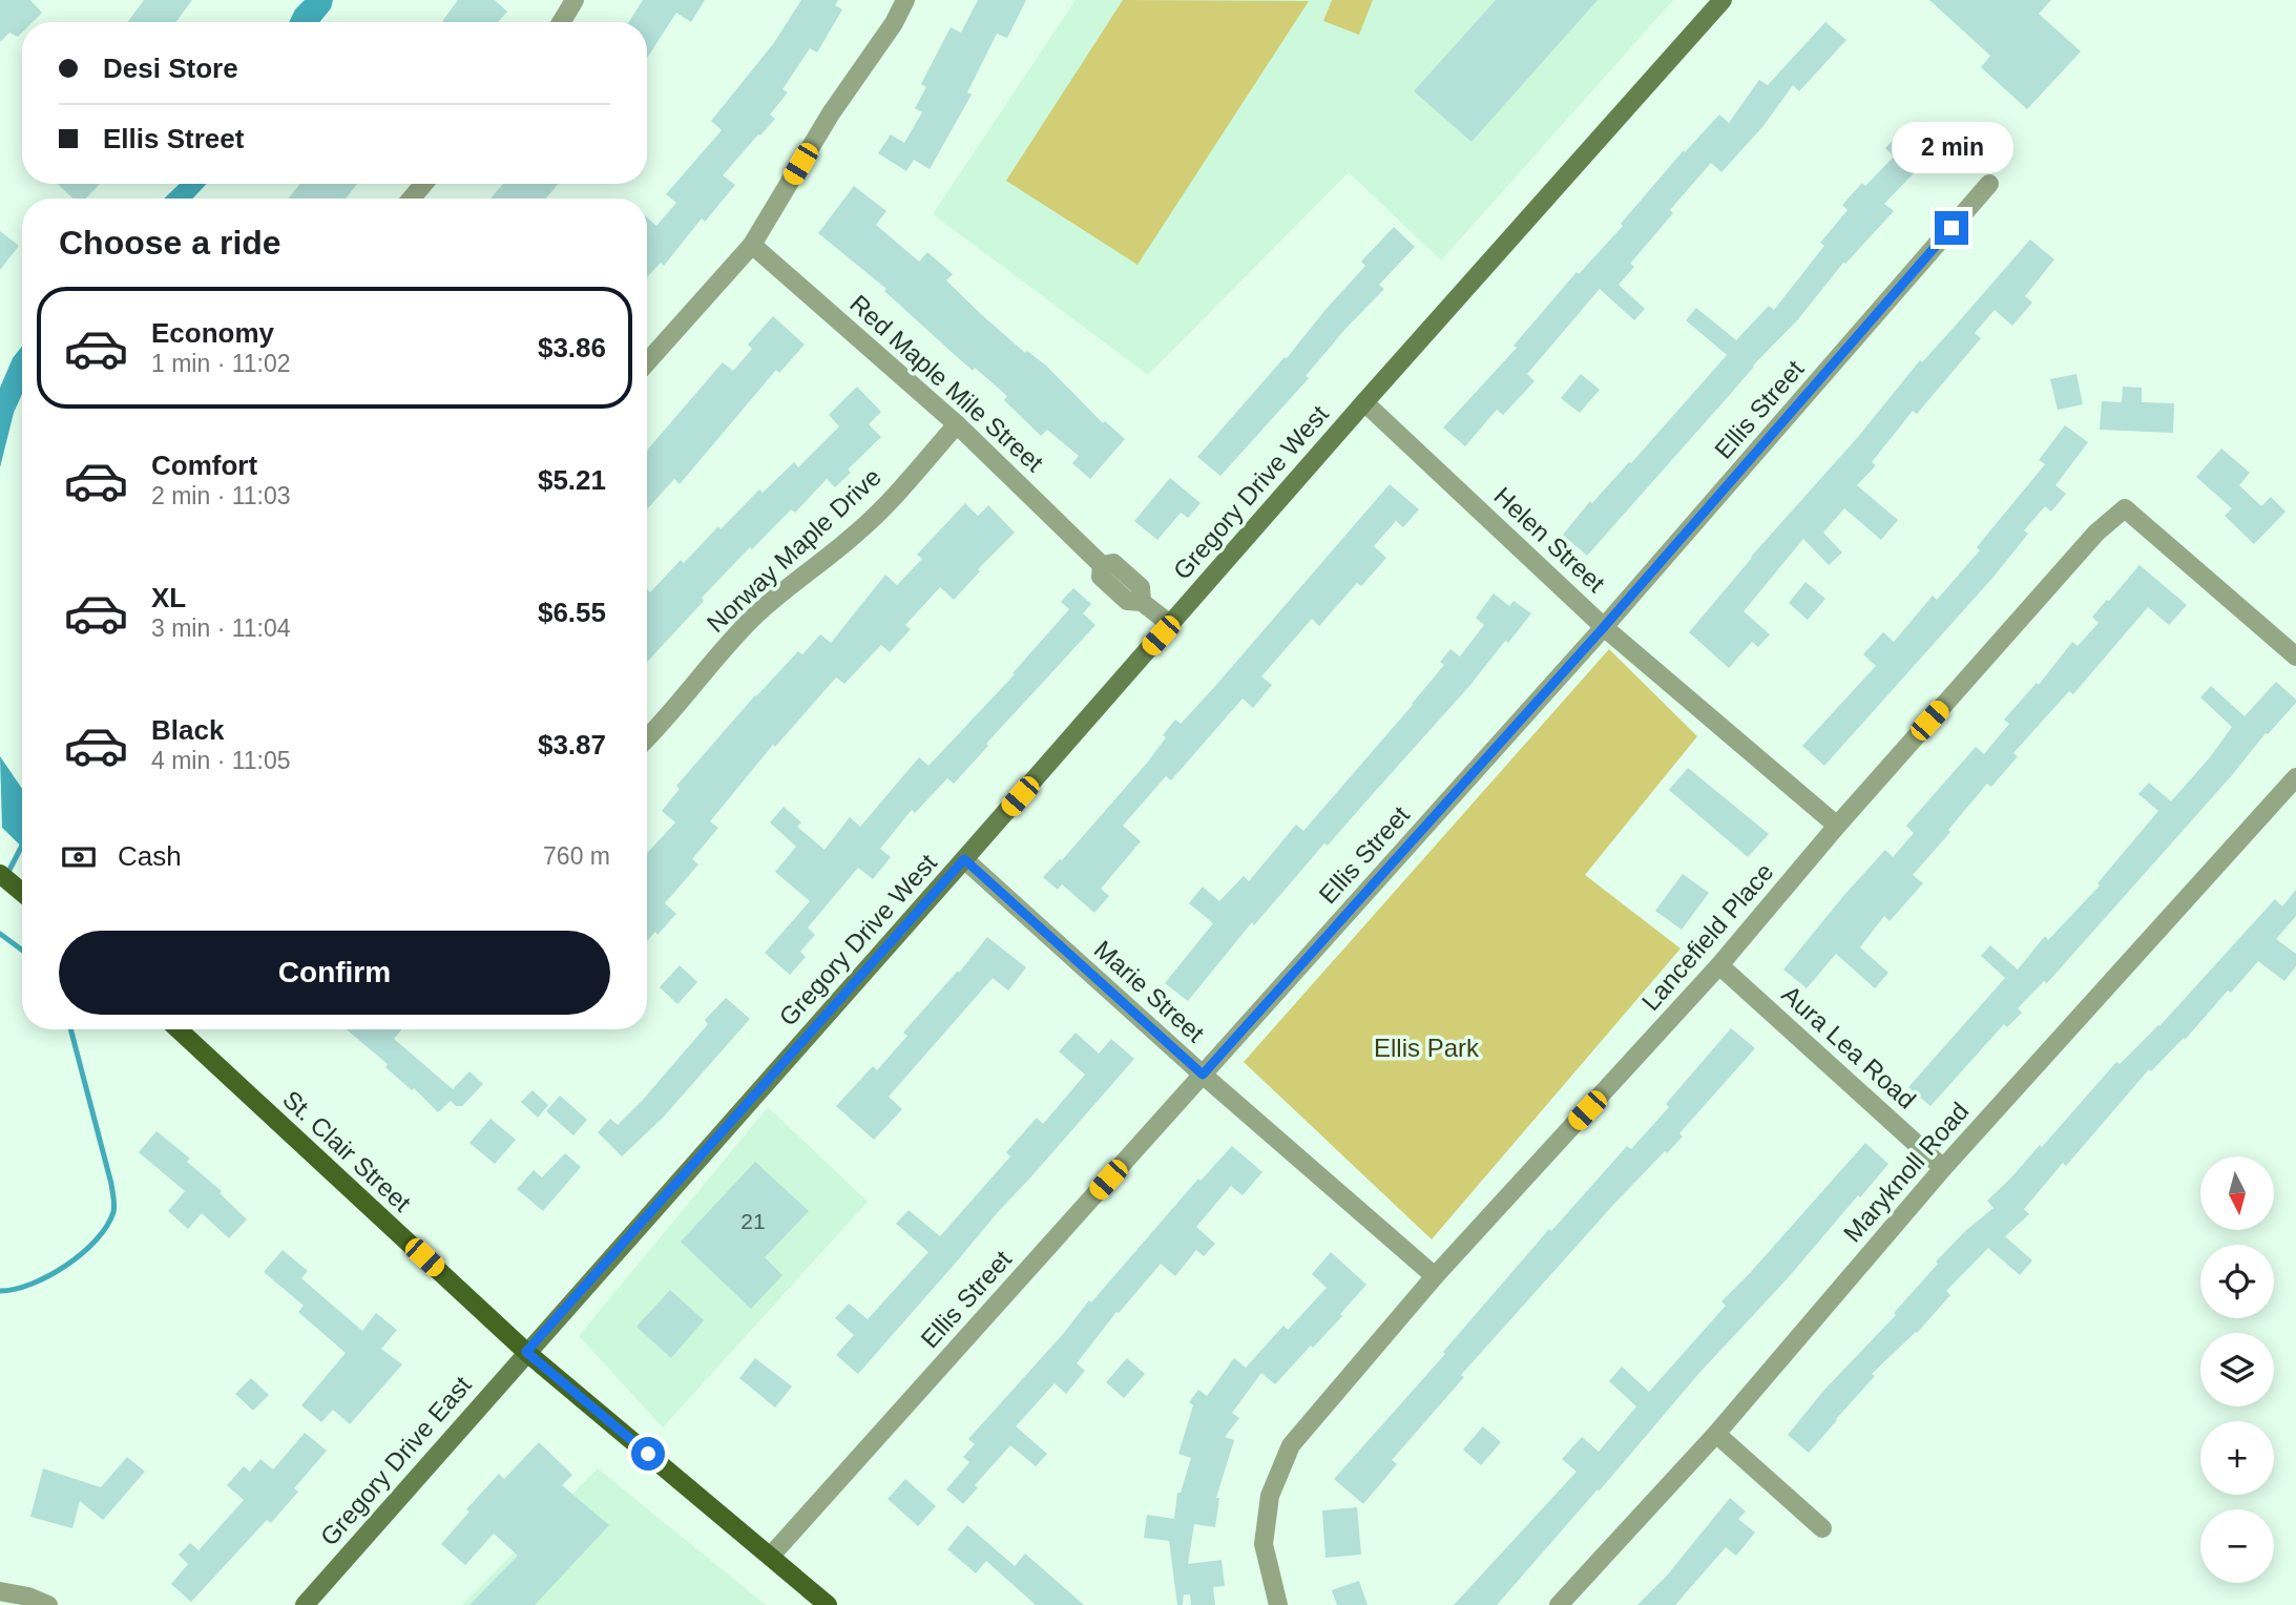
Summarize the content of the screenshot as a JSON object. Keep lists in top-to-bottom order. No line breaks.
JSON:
{"streets":{"main road":["St. Clair Street"],"street":["Red Maple Mile Street","Ellis Street","Gregory Drive West","Helen Street","Norway Maple Drive","Lancefield Place","Marie Street","Aura Lea Road","Maryknoll Road","Gregory Drive East"]},"crossings":[["Red Maple Mile Street","Gregory Drive West"],["Red Maple Mile Street","Norway Maple Drive"],["Ellis Street","Helen Street"],["Ellis Street","Marie Street"],["Ellis Street","St. Clair Street"],["Gregory Drive West","Helen Street"],["Gregory Drive West","Marie Street"],["Gregory Drive West","St. Clair Street"],["Gregory Drive West","Gregory Drive East"],["Helen Street","Lancefield Place"],["Lancefield Place","Marie Street"],["Lancefield Place","Aura Lea Road"],["Aura Lea Road","Maryknoll Road"],["St. Clair Street","Gregory Drive East"]],"parks":["Ellis Park"],"house_numbers":["21"],"north":"bottom","page":{"banner":["Desi Store","Ellis Street"],"bubble":"2 min","heading":"Choose a ride","list":[{"name":"Economy","note":"1 min · 11:02","value":"$3.86"},{"name":"Comfort","note":"2 min · 11:03","value":"$5.21"},{"name":"XL","note":"3 min · 11:04","value":"$6.55"},{"name":"Black","note":"4 min · 11:05","value":"$3.87"}],"pay":["Cash","760 m"],"buttons":"Confirm","map_buttons":["+","−"]}}
